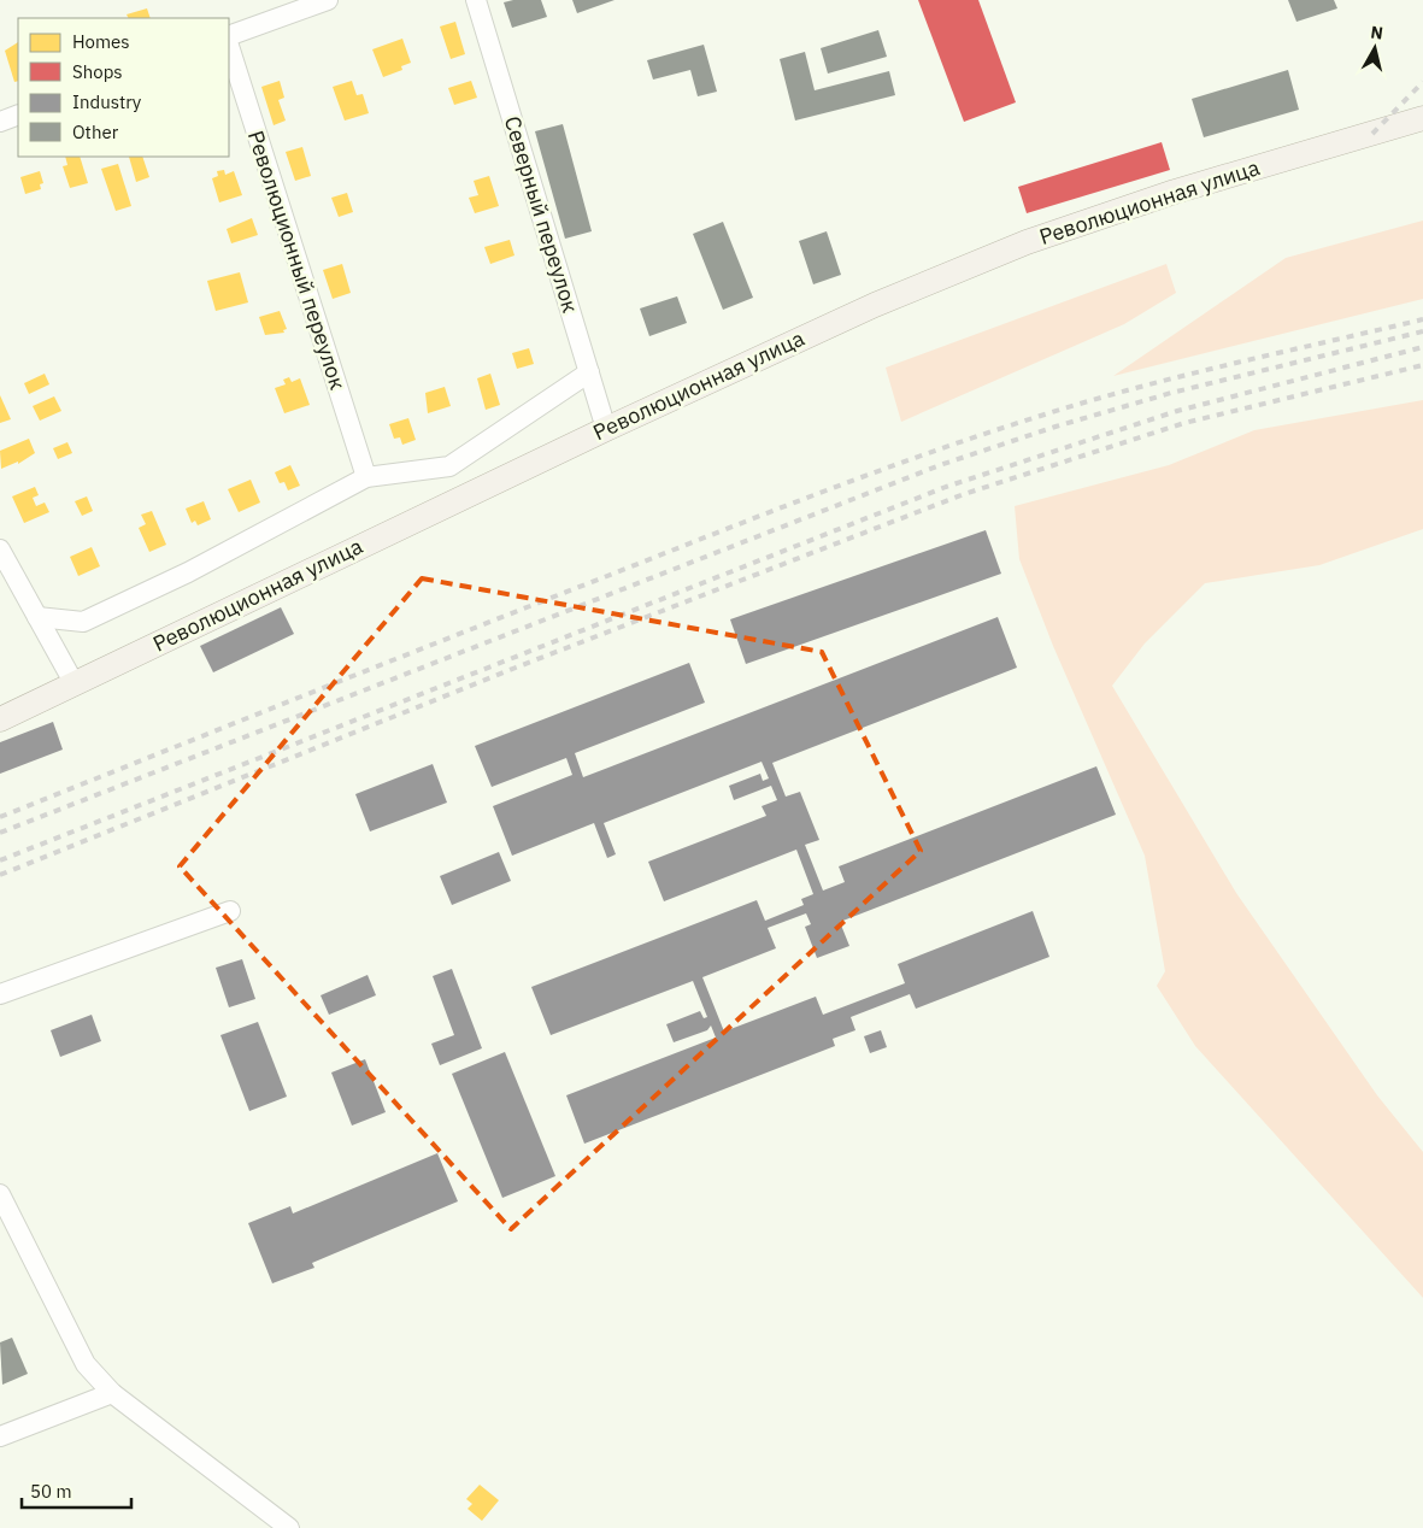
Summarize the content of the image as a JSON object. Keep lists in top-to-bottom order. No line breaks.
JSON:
{"streets":{"main road":["Революционная улица"],"street":["Северный переулок","Революционный переулок"]},"crossings":[["Революционная улица","Северный переулок"]],"legend":["Homes","Shops","Industry","Other"],"scale_bar":"50 m","north":"top"}
